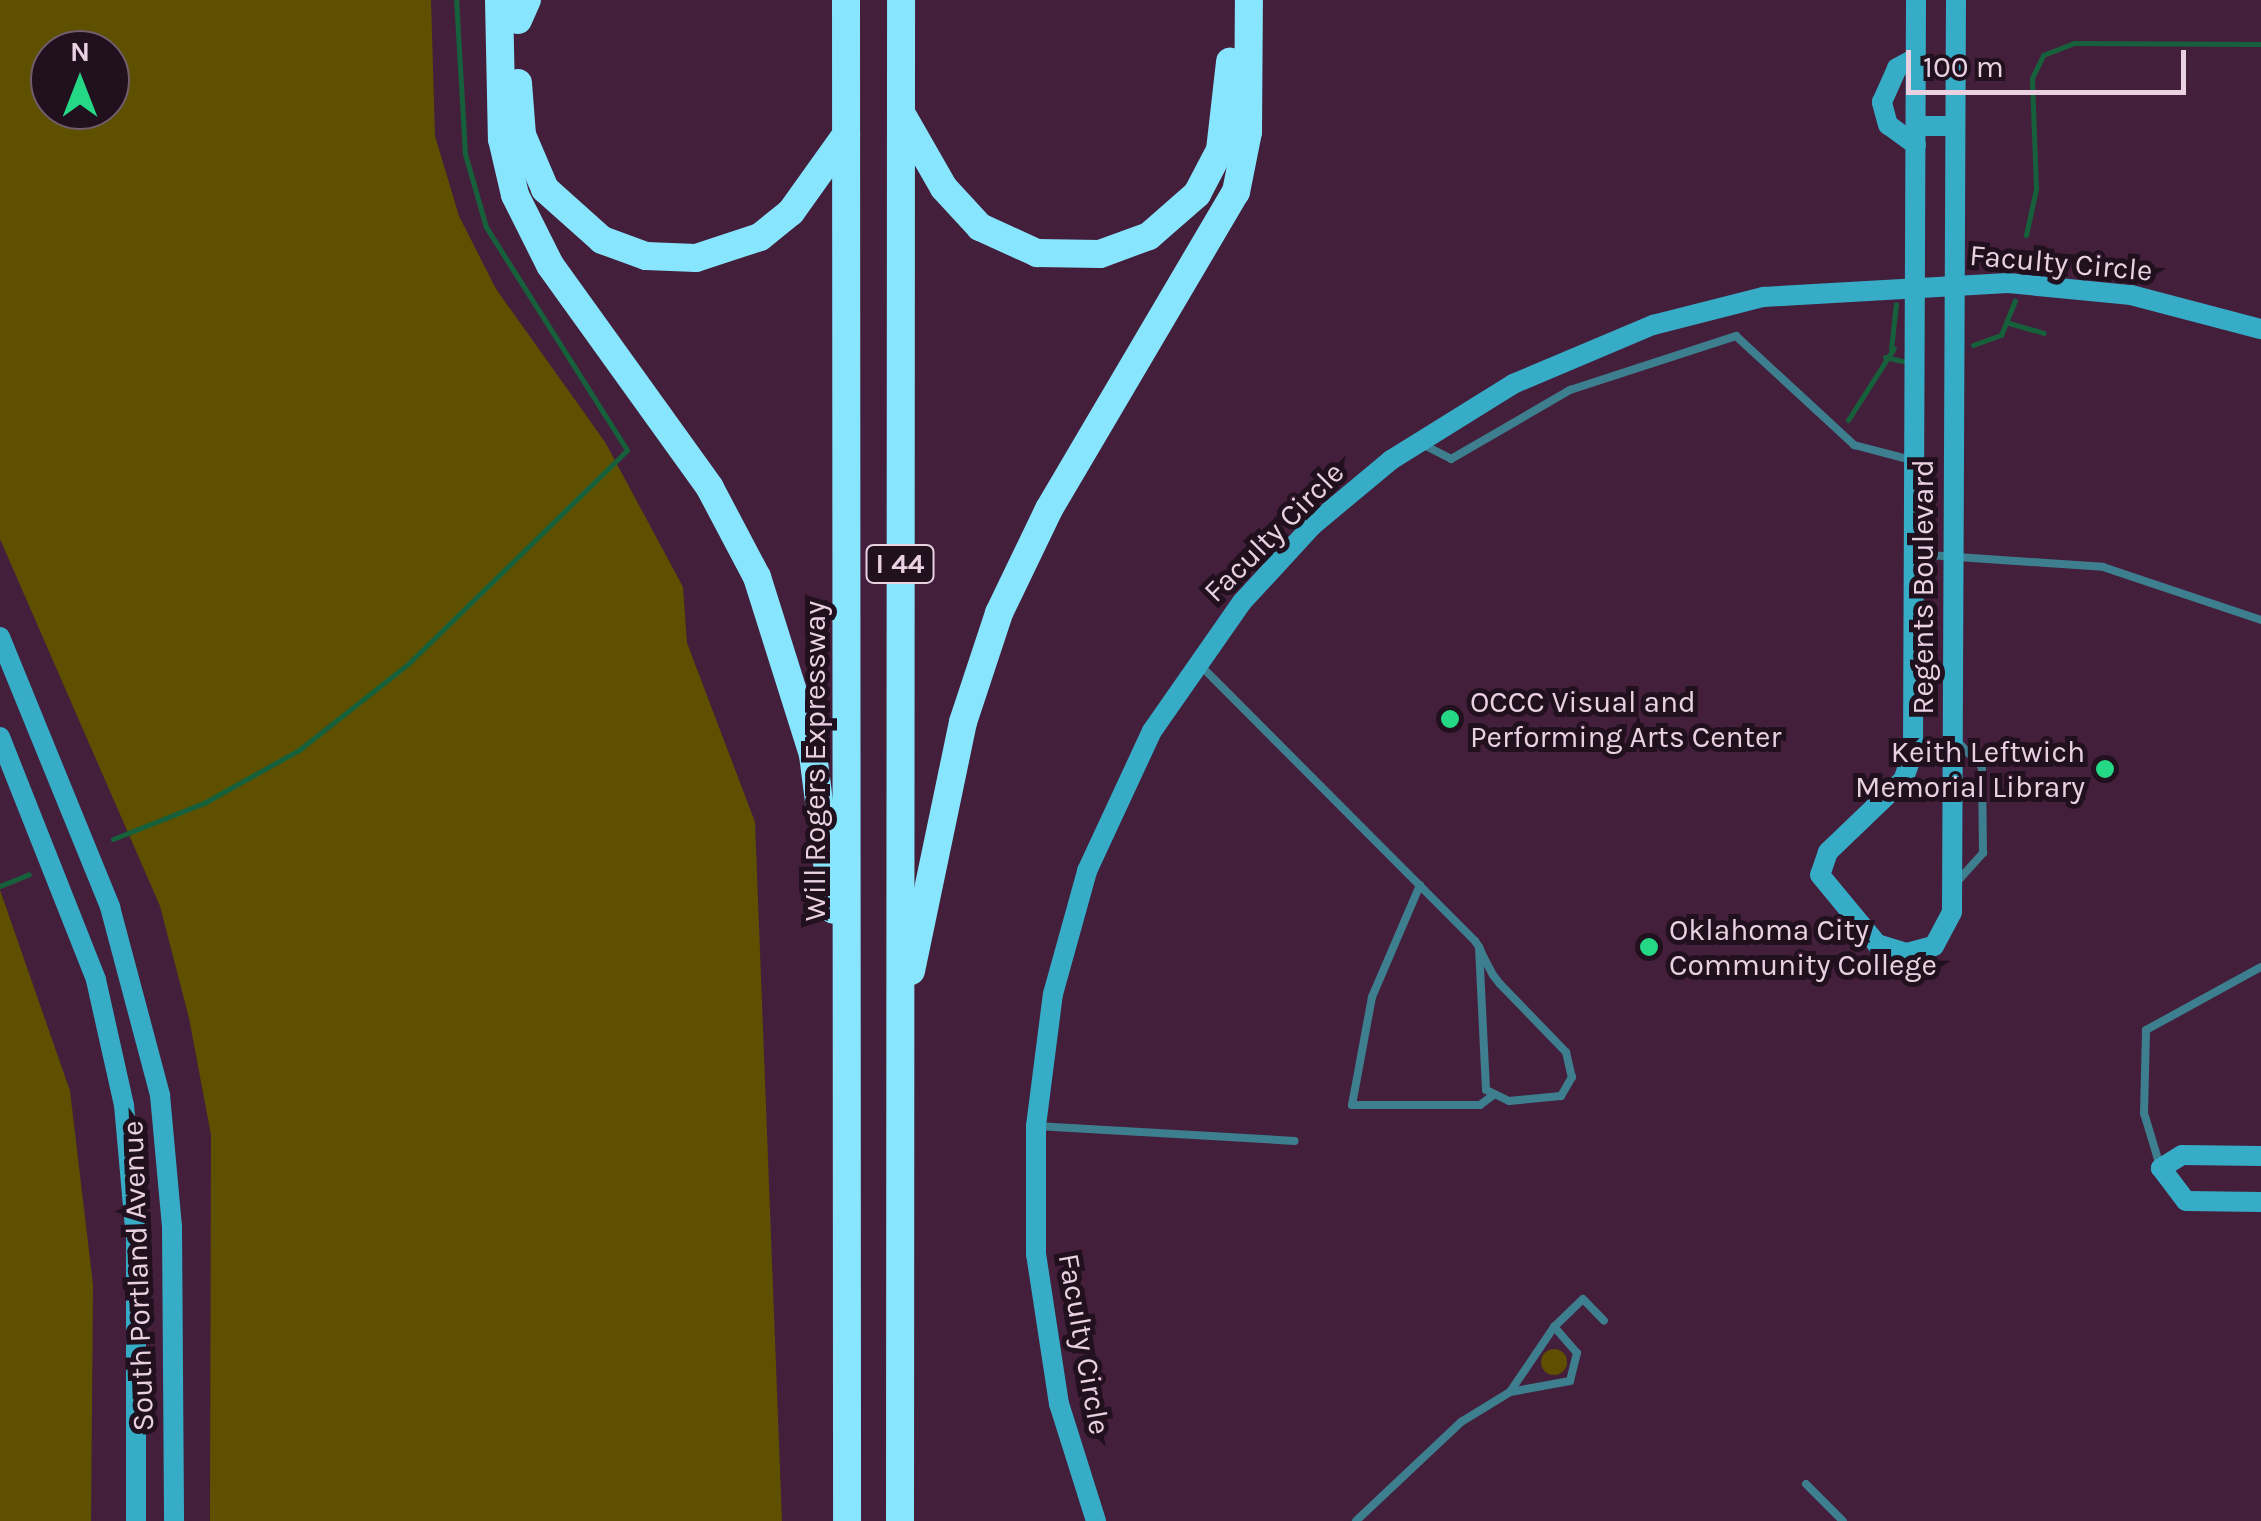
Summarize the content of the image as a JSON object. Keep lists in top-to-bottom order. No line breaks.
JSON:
{"streets":{"highway":["I 44","Will Rogers Expressway"],"street":["Faculty Circle","Regents Boulevard","South Portland Avenue"]},"crossings":[["Faculty Circle","Regents Boulevard"]],"places":["OCCC Visual and Performing Arts Center","Keith Leftwich Memorial Library","Oklahoma City Community College"],"scale_bar":"100 m","north":"top"}
